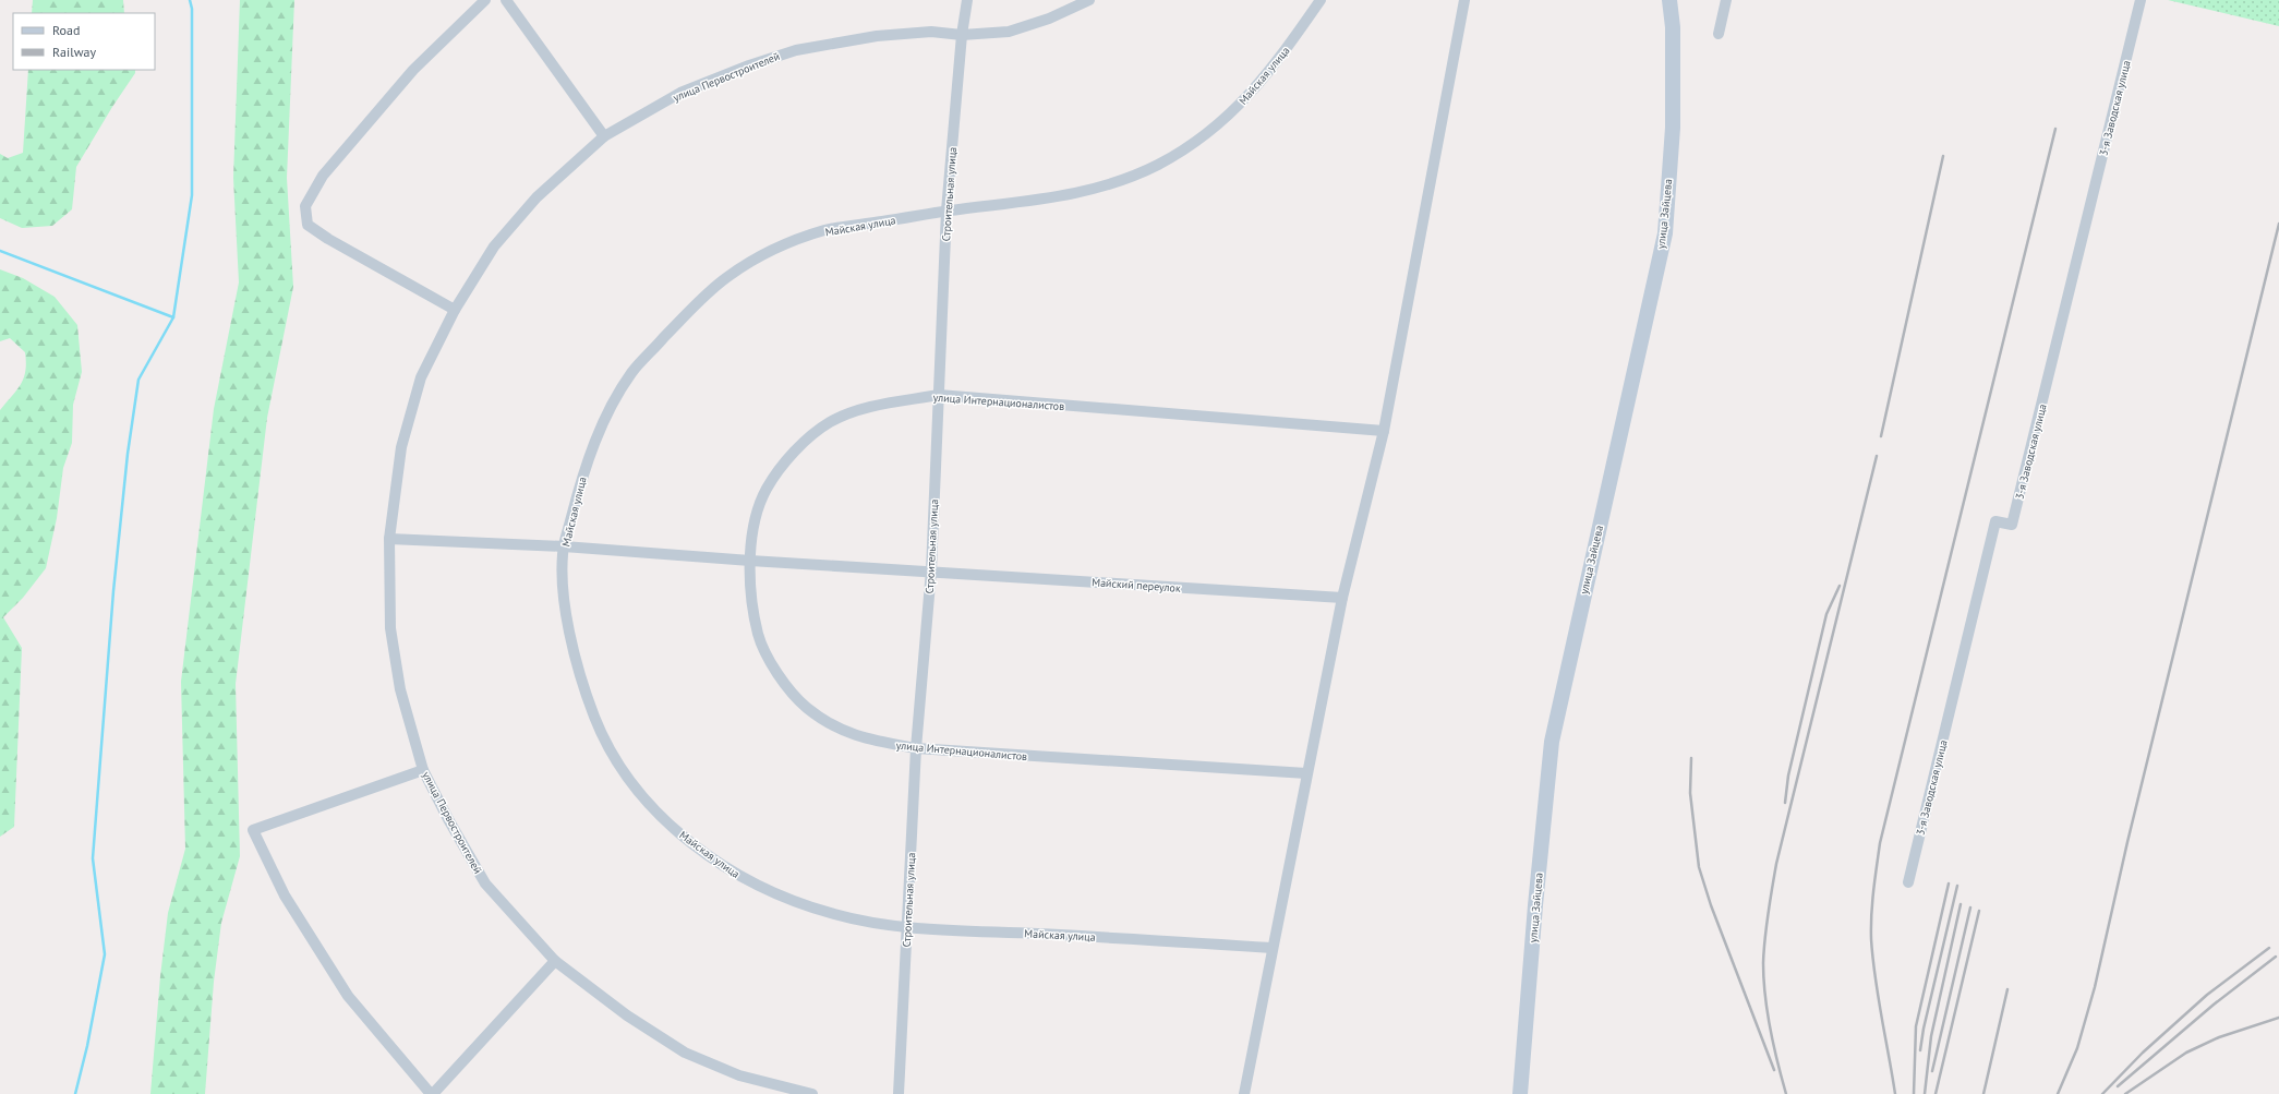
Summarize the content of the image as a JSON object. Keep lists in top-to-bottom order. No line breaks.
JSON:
{"streets":{"street":["Майская улица","улица Первостроителей","3-я Заводская улица","Строительная улица","улица Зайцева","улица Интернационалистов","Майский переулок"]},"crossings":[["Майская улица","Строительная улица"],["Майская улица","Майский переулок"],["улица Первостроителей","Строительная улица"],["улица Первостроителей","Майский переулок"],["Строительная улица","улица Интернационалистов"],["Строительная улица","Майский переулок"],["улица Интернационалистов","Майский переулок"]],"legend":["Road","Railway"]}
